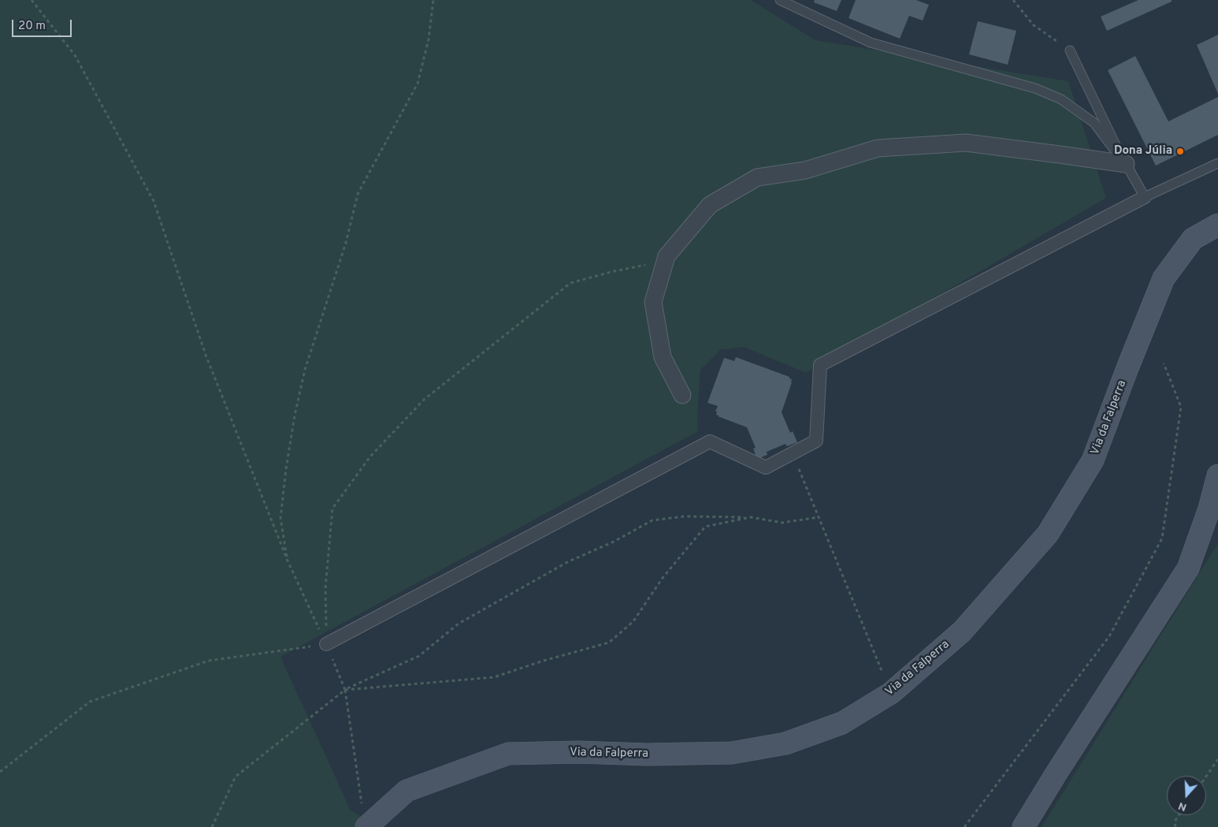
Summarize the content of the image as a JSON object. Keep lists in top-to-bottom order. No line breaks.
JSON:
{"streets":{"main road":["Via da Falperra"]},"places":["Dona Júlia"],"scale_bar":"20 m","north":"bottom"}
